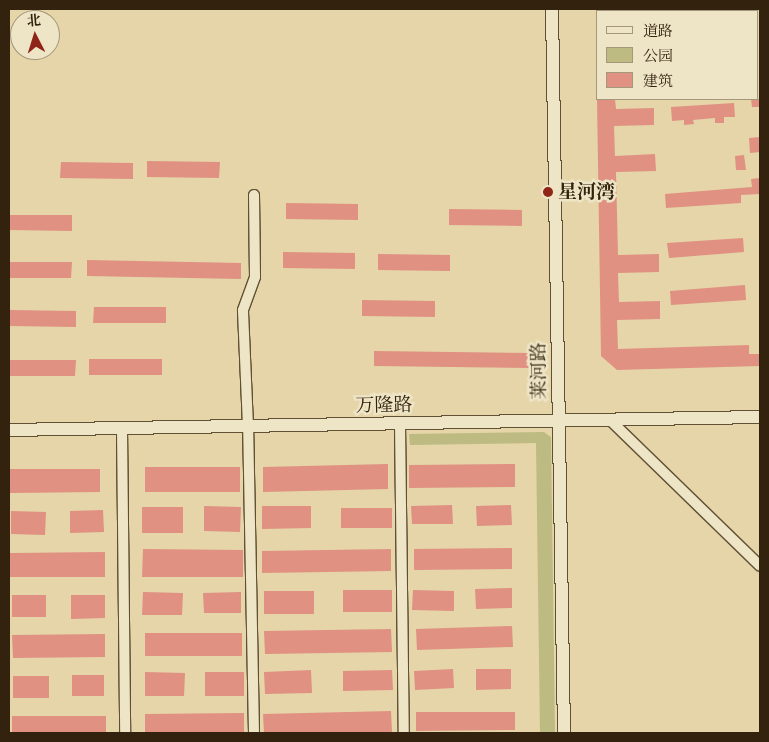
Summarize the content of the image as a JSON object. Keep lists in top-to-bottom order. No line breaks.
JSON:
{"streets":{"street":["莱河路","万隆路"]},"crossings":[["莱河路","万隆路"]],"places":["星河湾"],"legend":["道路","公园","建筑"],"north":"top"}
